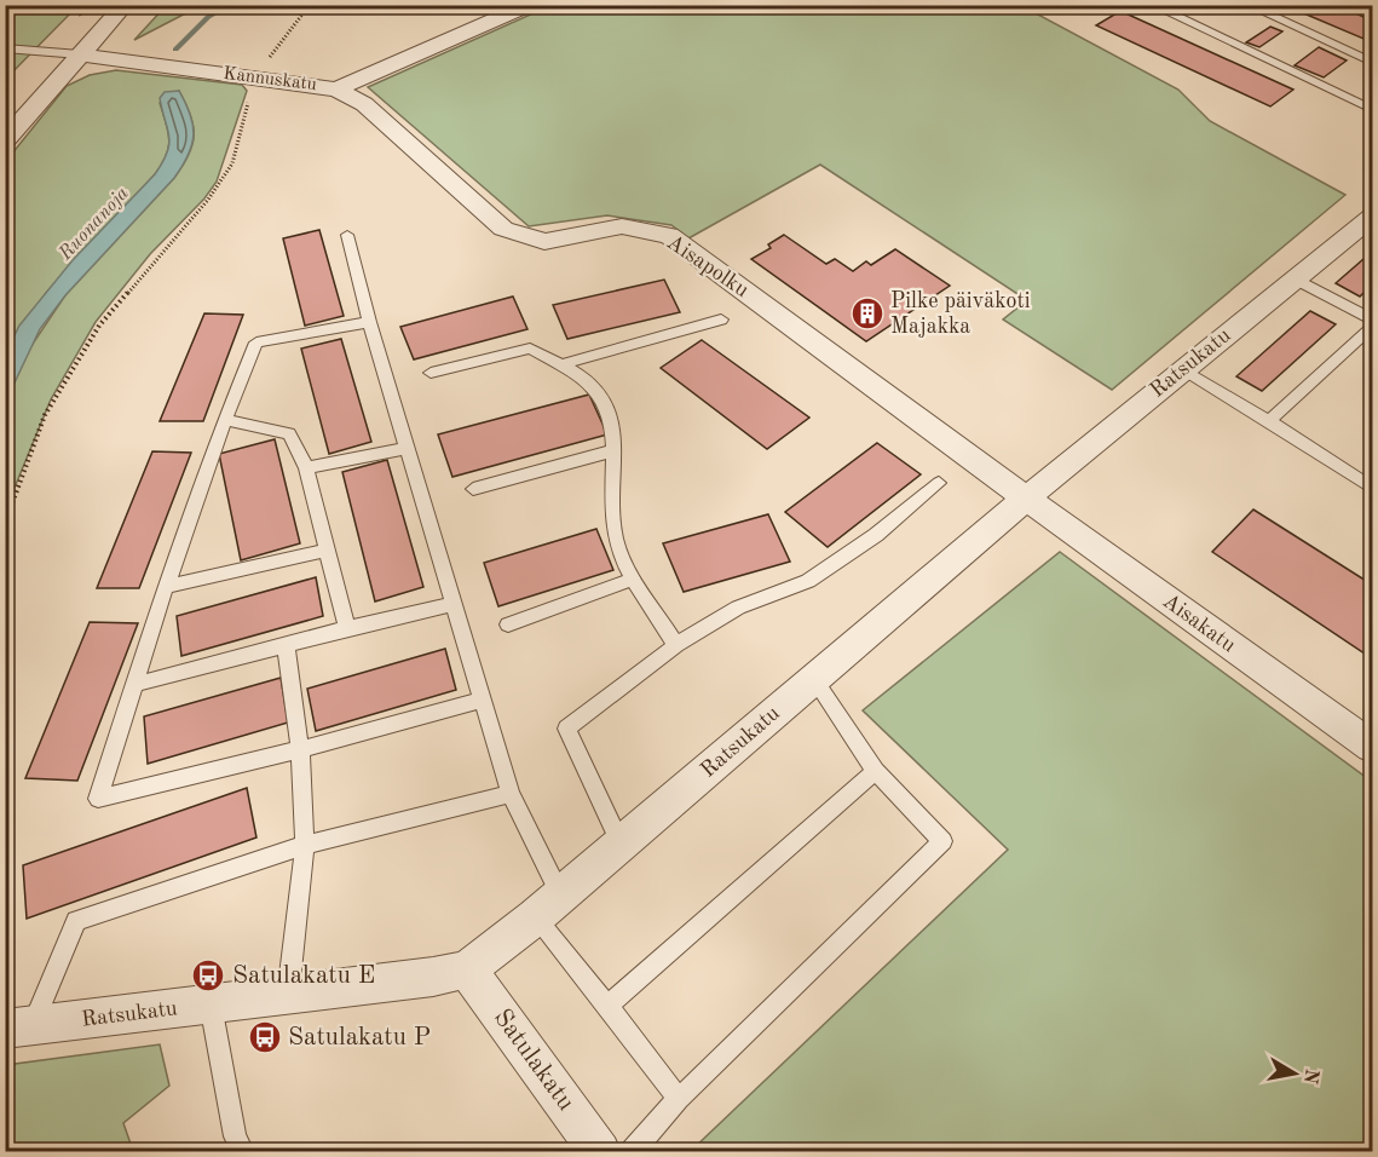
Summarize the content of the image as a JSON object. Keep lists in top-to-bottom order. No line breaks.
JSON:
{"streets":{"street":["Kannuskatu","Aisapolku","Ratsukatu","Aisakatu","Satulakatu"]},"crossings":[["Kannuskatu","Aisapolku"],["Aisapolku","Ratsukatu"],["Aisapolku","Aisakatu"],["Ratsukatu","Aisakatu"],["Ratsukatu","Satulakatu"]],"water":["Ruonanoja"],"places":{"building":["Pilke päiväkoti Majakka"],"bus stop":["Satulakatu E","Satulakatu P"]},"north":"right"}
